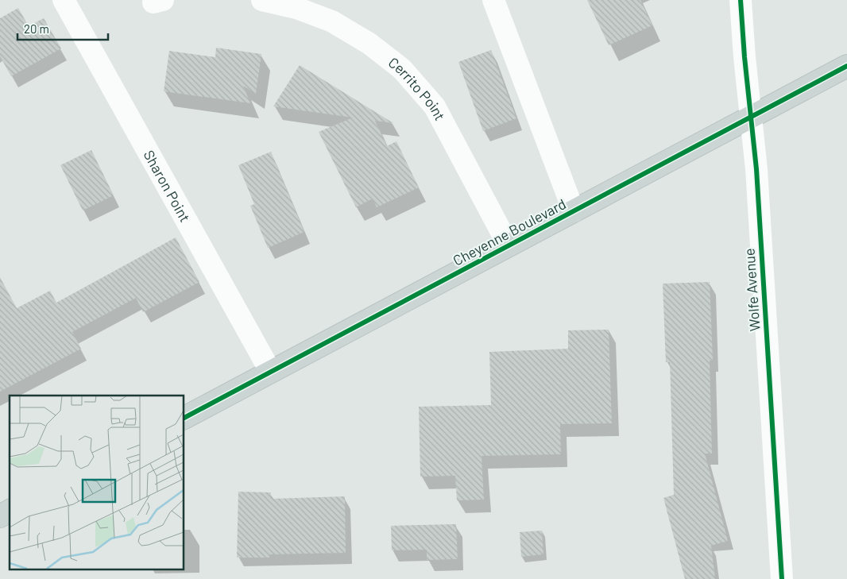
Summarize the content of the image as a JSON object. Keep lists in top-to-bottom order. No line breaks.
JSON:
{"streets":{"main road":["Cheyenne Boulevard"],"street":["Cerrito Point","Sharon Point","Wolfe Avenue"]},"crossings":[["Cerrito Point","Cheyenne Boulevard"],["Sharon Point","Cheyenne Boulevard"],["Cheyenne Boulevard","Wolfe Avenue"]],"scale_bar":"20 m"}
